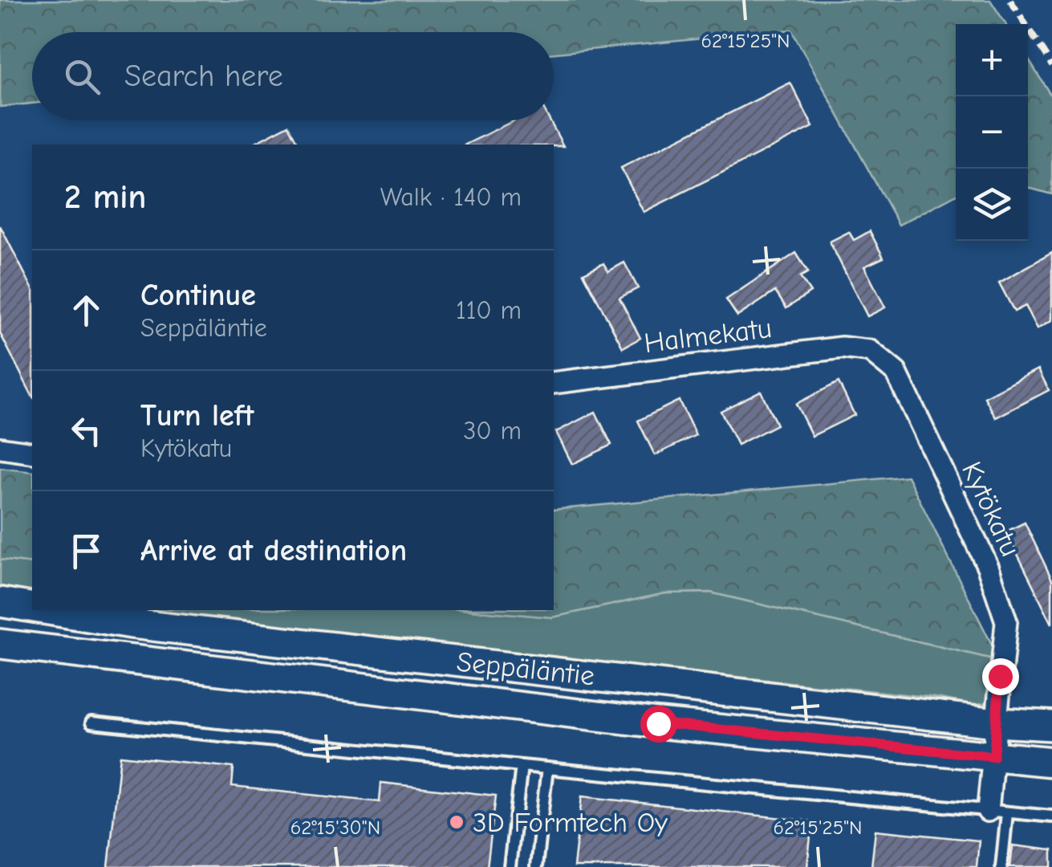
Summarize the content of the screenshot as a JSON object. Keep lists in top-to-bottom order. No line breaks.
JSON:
{"streets":{"main road":["Seppäläntie"],"street":["Halmekatu","Kytökatu"]},"crossings":[["Halmekatu","Kytökatu"],["Kytökatu","Seppäläntie"]],"places":["3D Formtech Oy"],"page":{"map_buttons":["+","−"],"search":"Search here","heading":["2 min","Walk · 140 m"],"list":[["Continue","Seppäläntie","110 m"],["Turn left","Kytökatu","30 m"],"Arrive at destination"]},"coordinates":["62°15'25\"N","62°15'30\"N"]}
